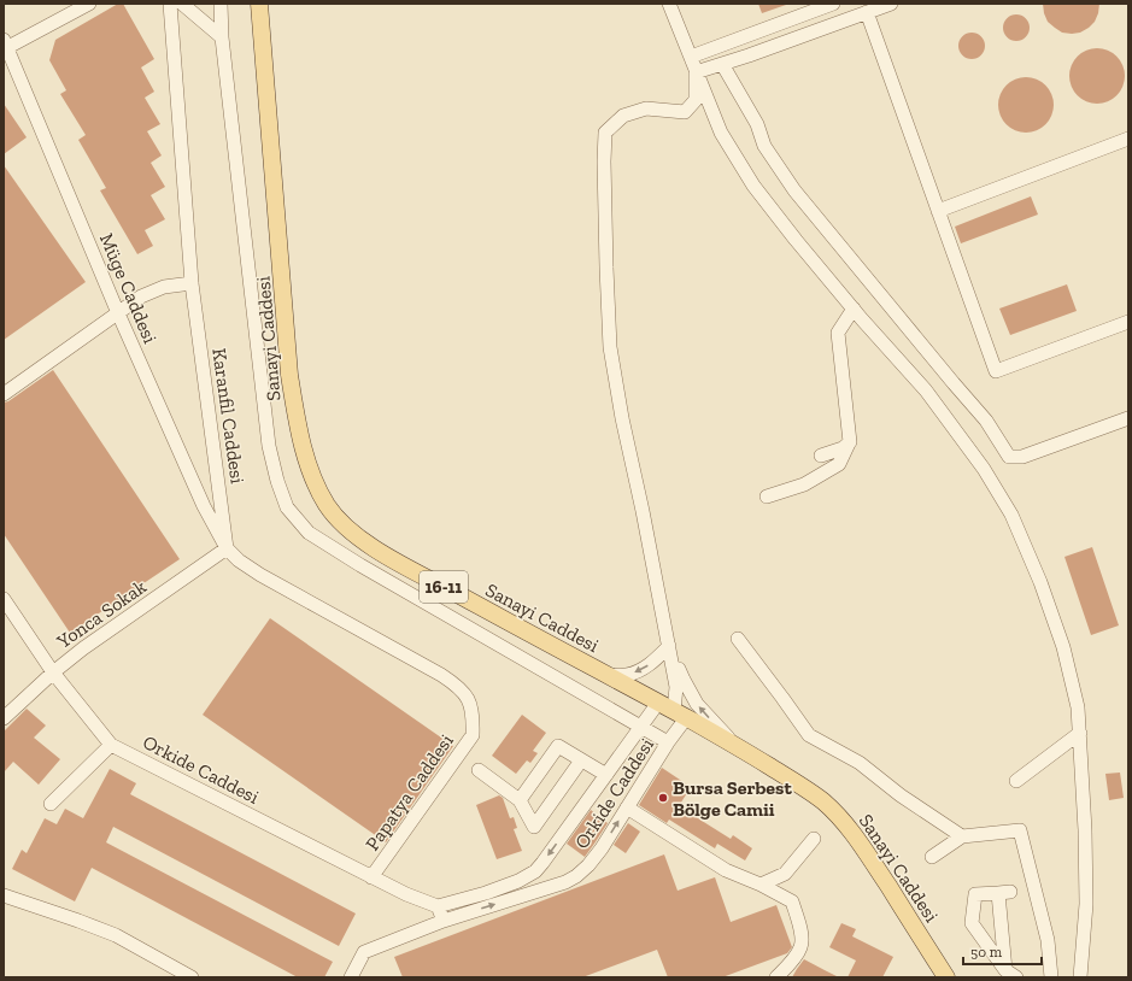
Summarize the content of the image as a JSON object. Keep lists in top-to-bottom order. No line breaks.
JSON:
{"streets":{"main road":["Sanayi Caddesi","16-11"],"lane":["Müge Caddesi","Karanfil Caddesi","Yonca Sokak","Orkide Caddesi","Papatya Caddesi"]},"crossings":[["Müge Caddesi","Karanfil Caddesi"],["Müge Caddesi","Yonca Sokak"],["Müge Caddesi","Papatya Caddesi"],["Sanayi Caddesi","Orkide Caddesi"],["Karanfil Caddesi","Yonca Sokak"],["Karanfil Caddesi","Papatya Caddesi"],["Yonca Sokak","Orkide Caddesi"],["Yonca Sokak","Papatya Caddesi"],["Orkide Caddesi","Papatya Caddesi"]],"places":["Bursa Serbest Bölge Camii"],"scale_bar":"50 m"}
